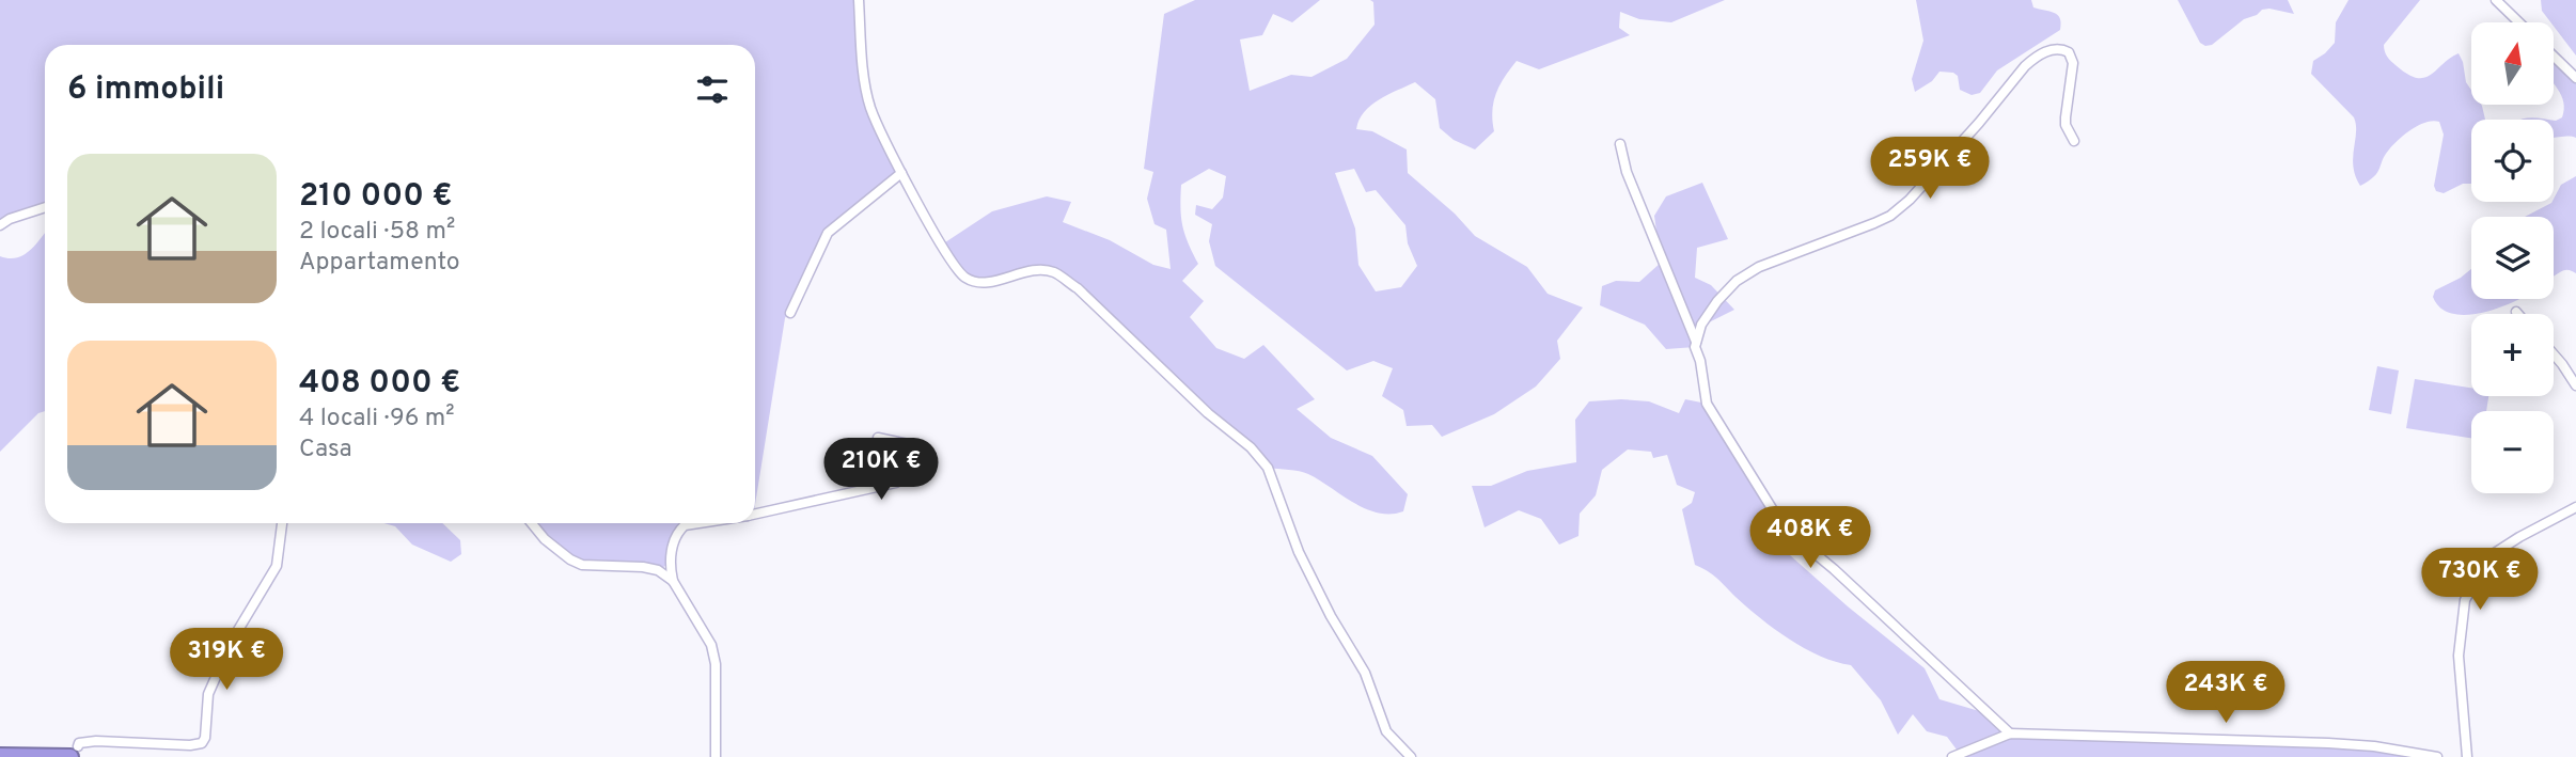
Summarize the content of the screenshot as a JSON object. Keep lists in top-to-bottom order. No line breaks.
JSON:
{"north":"top","page":{"map_buttons":["+","−"],"heading":"6 immobili","list":[{"name":"210 000 €","note":"2 locali · 58 m² · Appartamento"},{"name":"408 000 €","note":"4 locali · 96 m² · Casa"}],"price":["259K €","210K €","408K €","730K €","319K €","243K €"]}}
